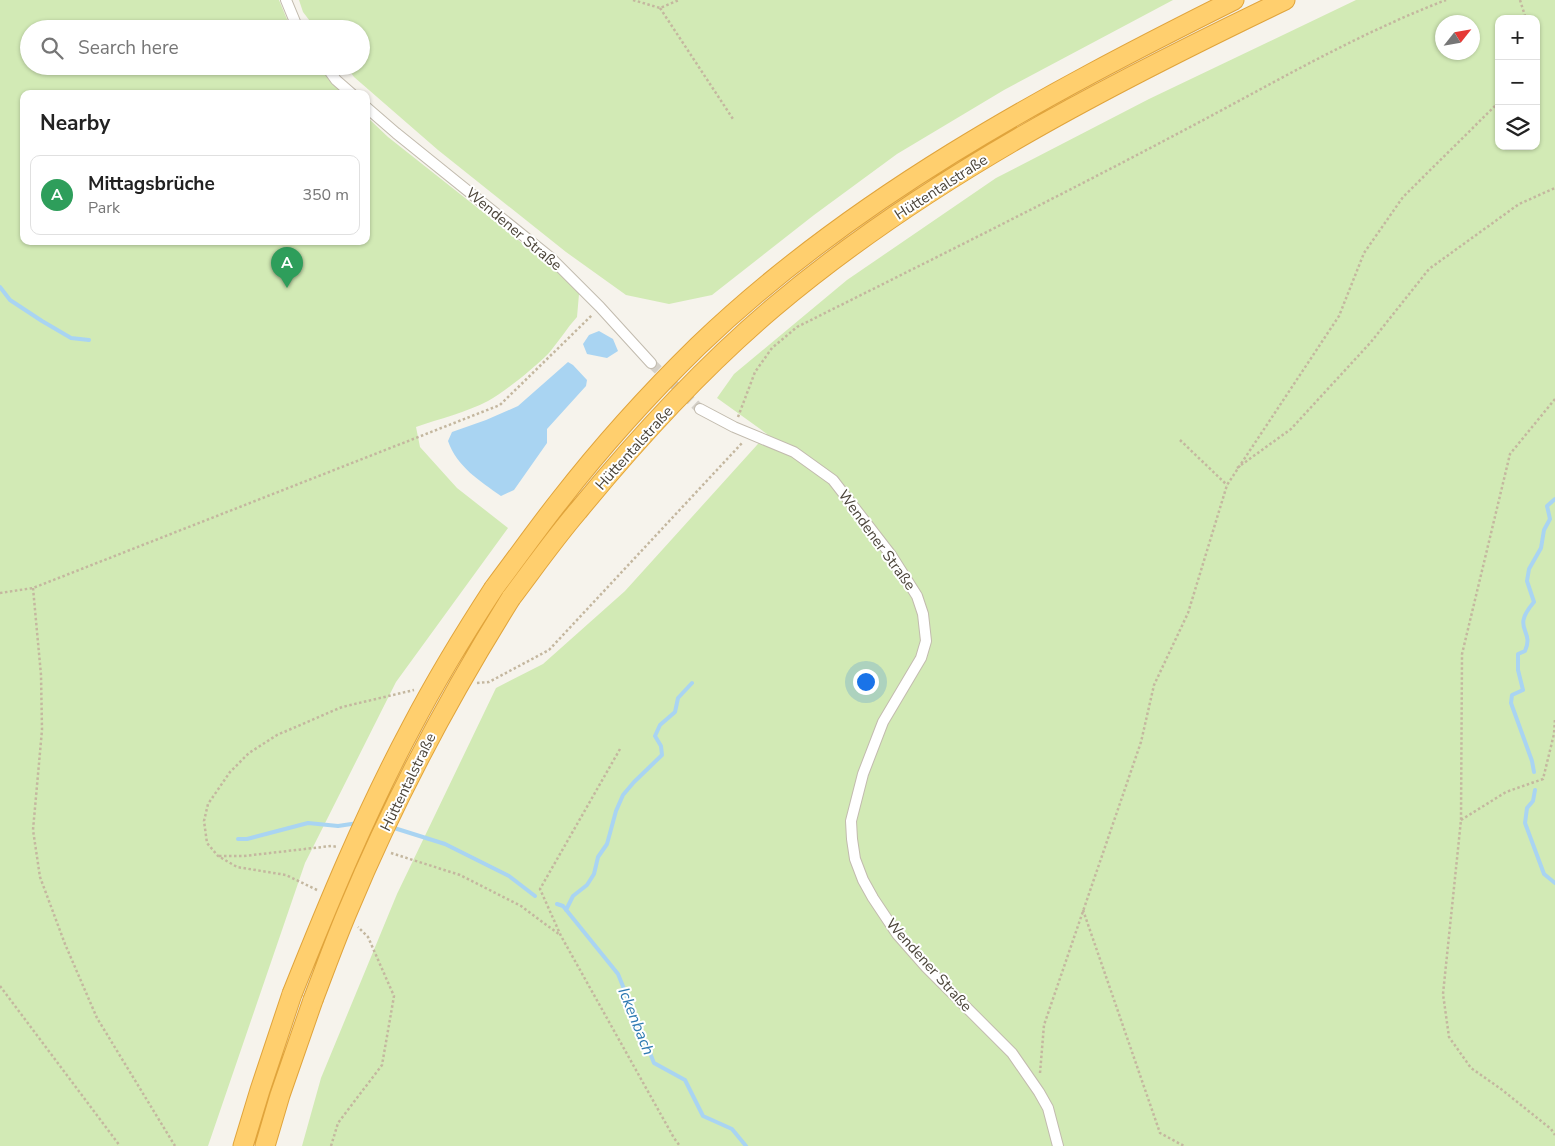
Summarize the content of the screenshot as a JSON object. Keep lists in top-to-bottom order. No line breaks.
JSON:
{"streets":{"highway":["Hüttentalstraße"],"street":["Wendener Straße"]},"water":["Ickenbach"],"north":"top right","page":{"map_buttons":["+","−"],"search":"Search here","heading":"Nearby","list":[{"mark":"A","name":"Mittagsbrüche","note":"Park","value":"350 m"}],"pins":"A"}}
